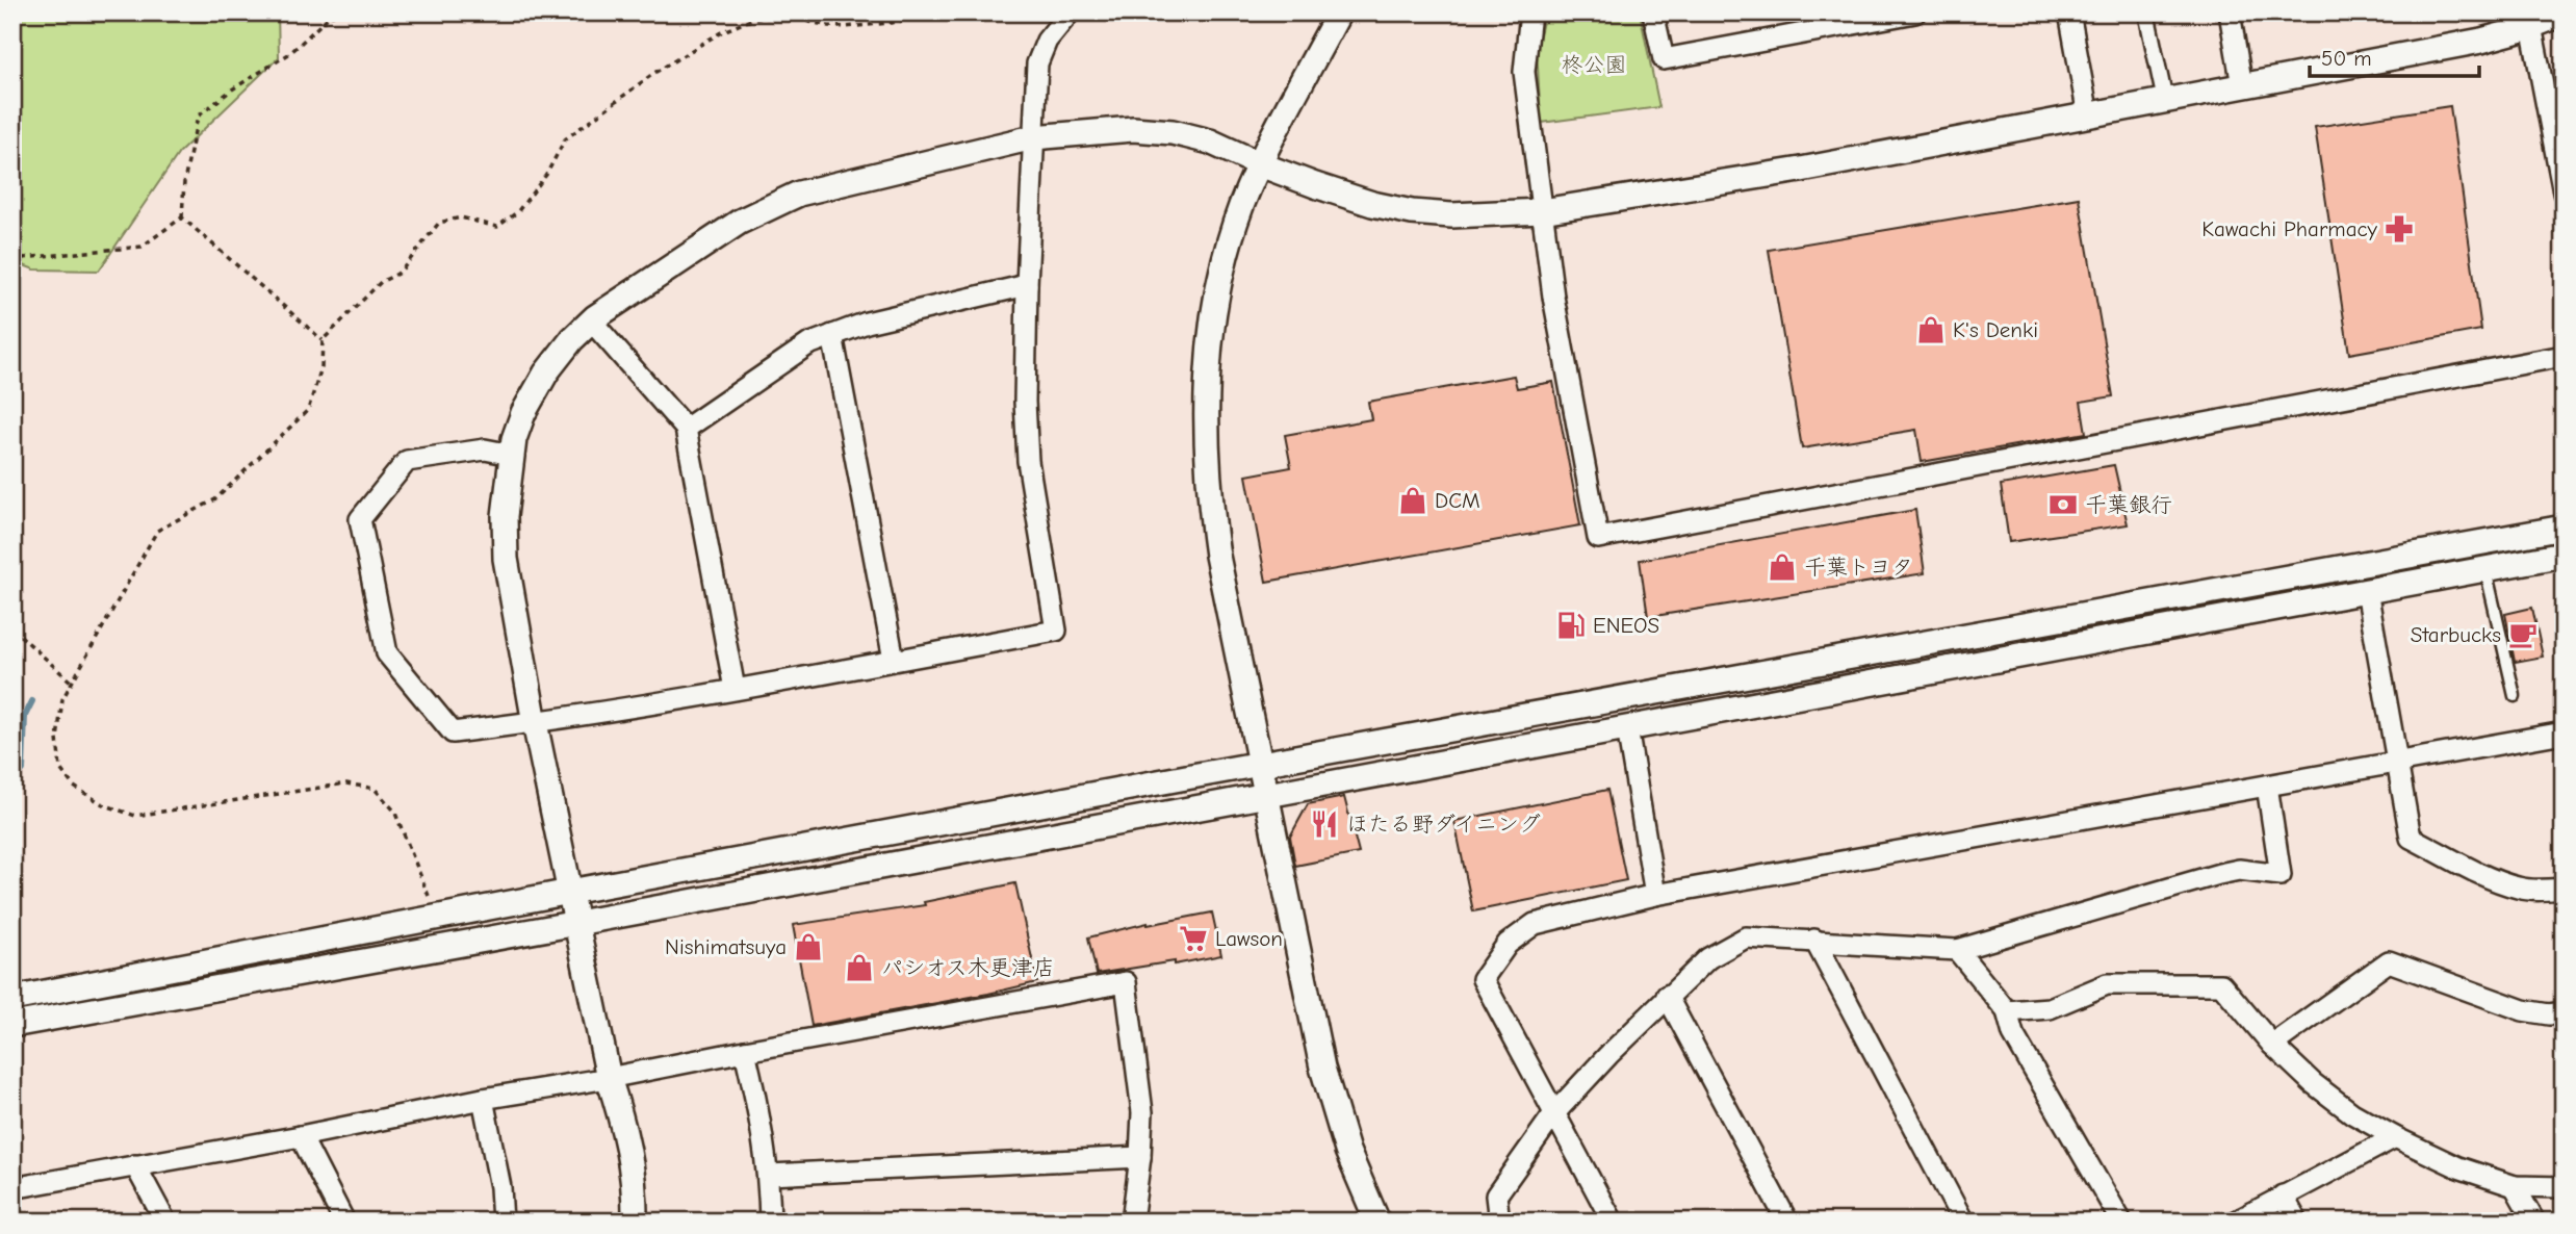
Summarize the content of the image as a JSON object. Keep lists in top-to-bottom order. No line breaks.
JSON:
{"parks":["柊公園"],"places":{"pharmacy":["Kawachi Pharmacy"],"shop":["K's Denki","DCM","千葉トヨタ","Nishimatsuya","パシオス木更津店"],"bank":["千葉銀行"],"fuel station":["ENEOS"],"cafe":["Starbucks"],"restaurant":["ほたる野ダイニング"],"supermarket":["Lawson"]},"scale_bar":"50 m"}
